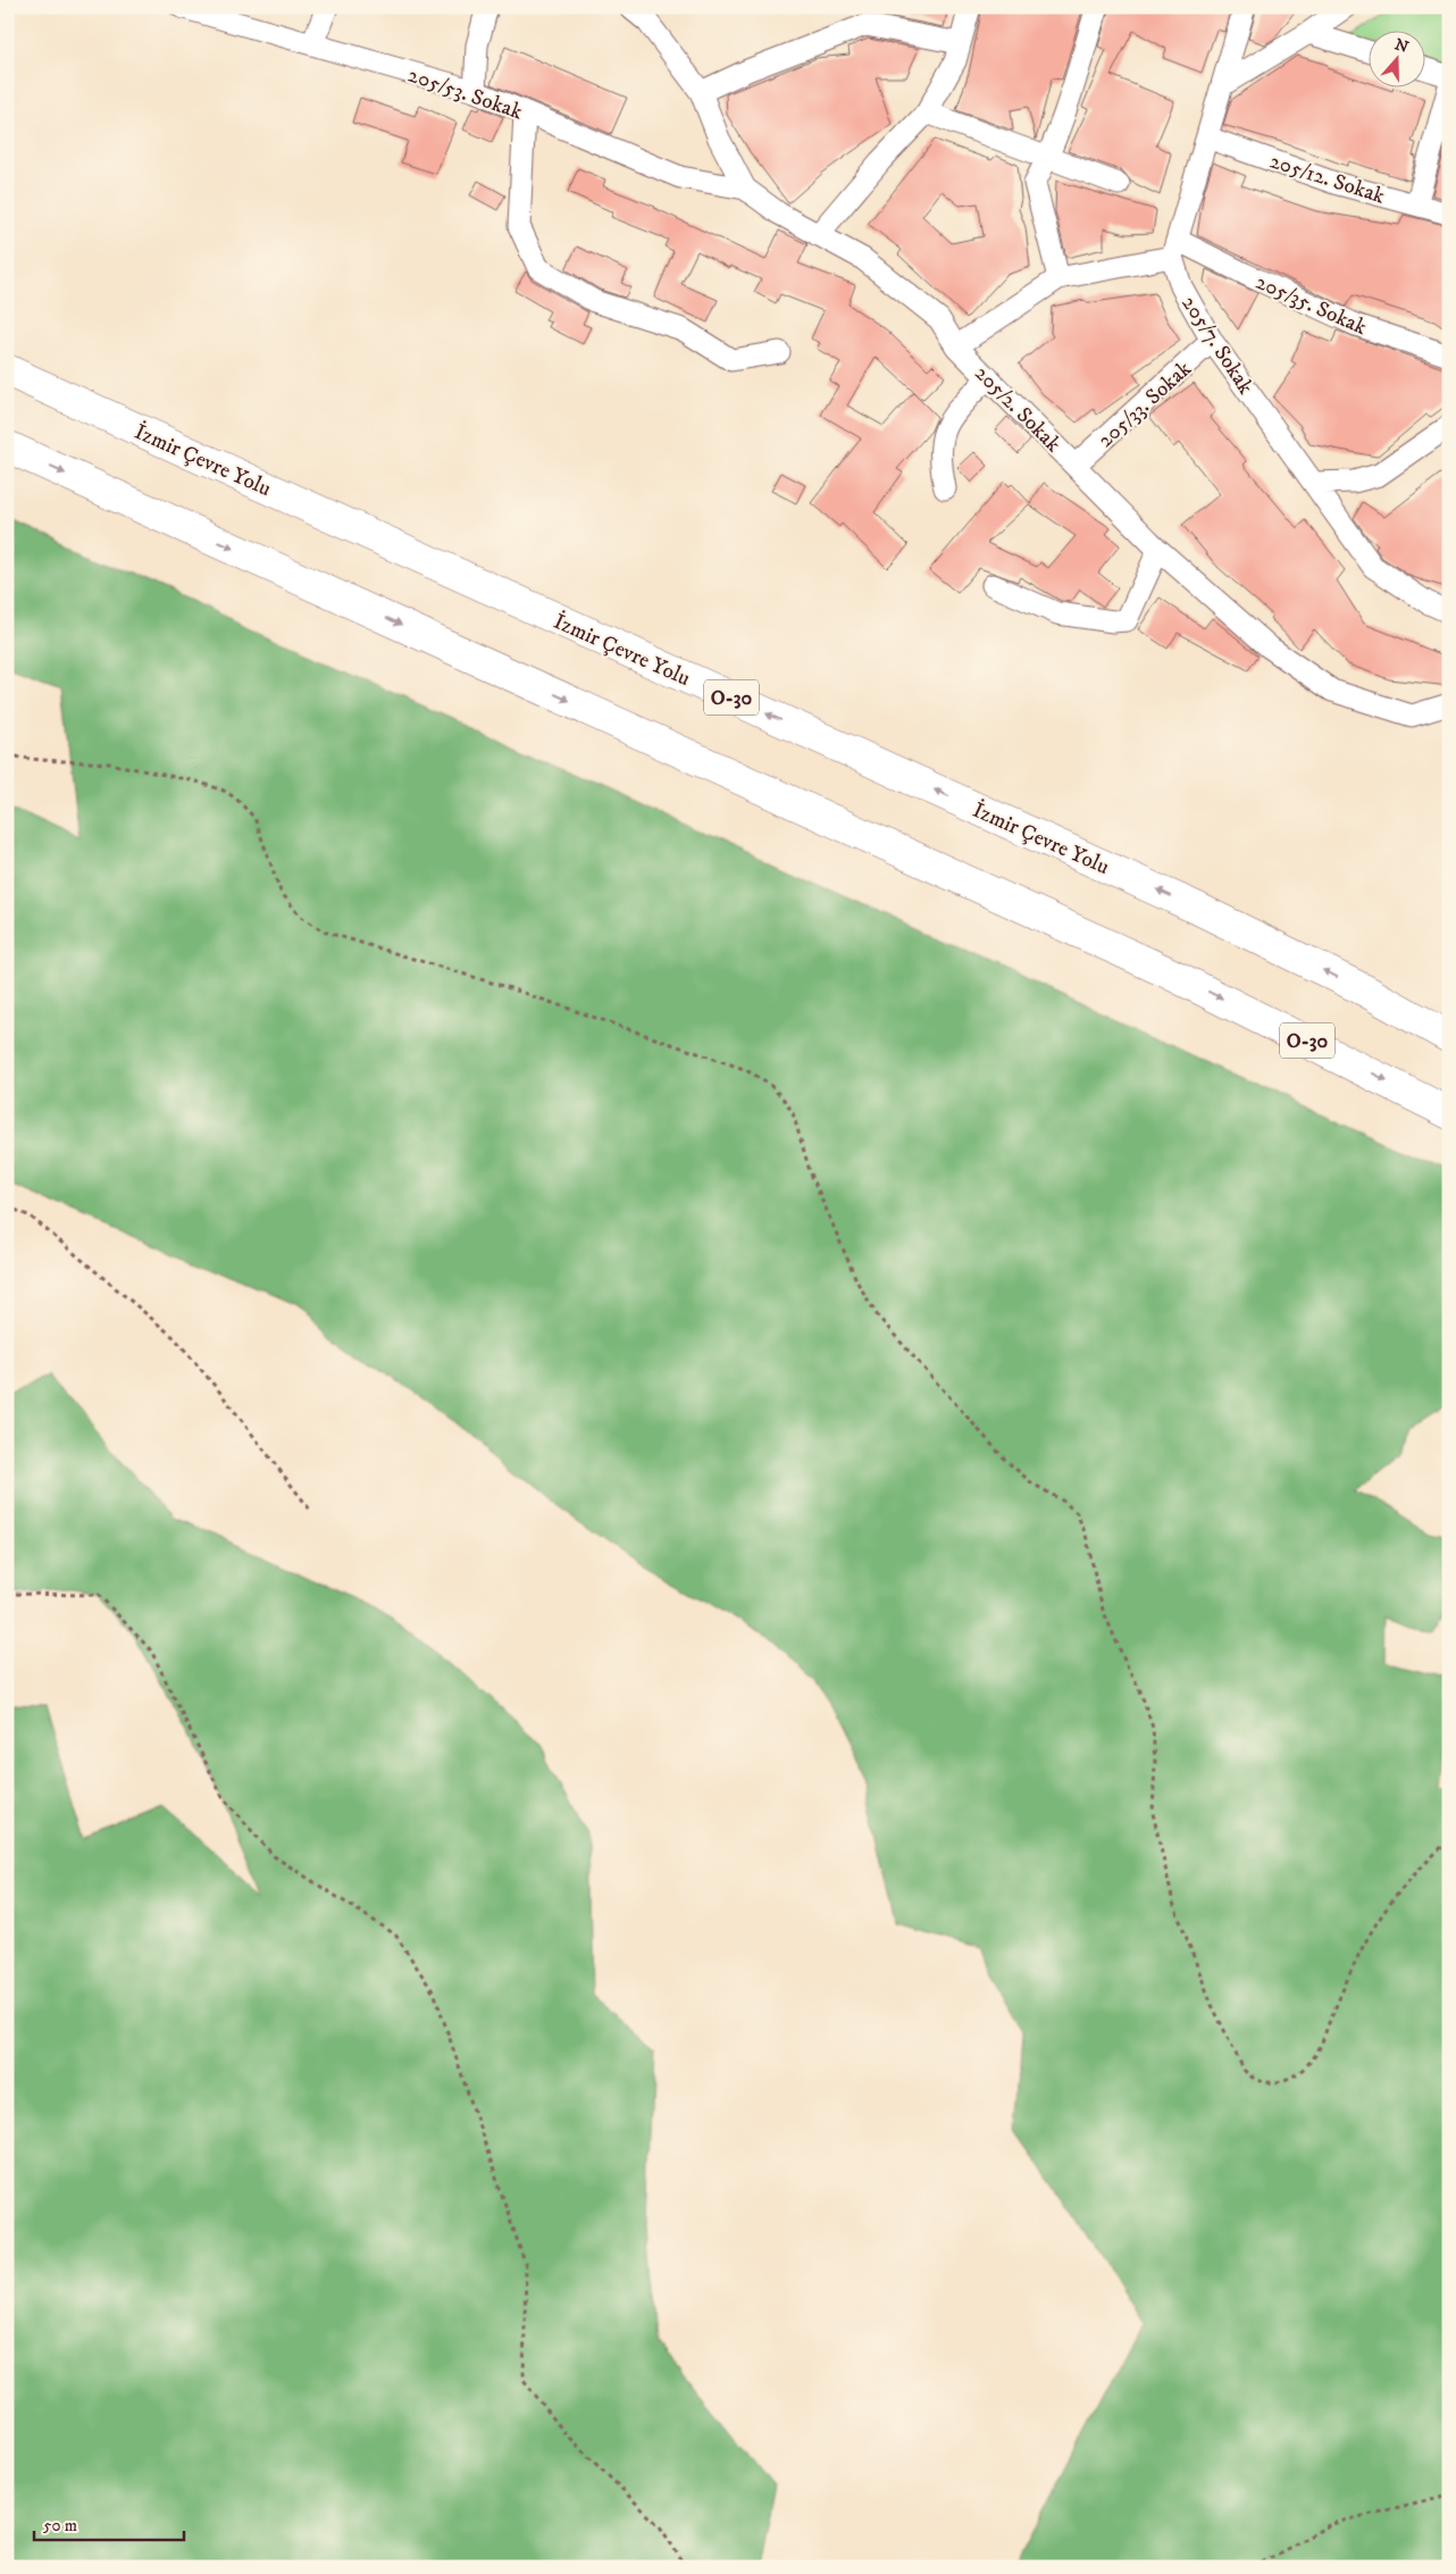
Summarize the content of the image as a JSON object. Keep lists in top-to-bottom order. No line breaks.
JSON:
{"streets":{"highway":["İzmir Çevre Yolu","O-30"],"street":["205/53. Sokak","205/12. Sokak","205/35. Sokak","205/7. Sokak","205/33. Sokak","205/2. Sokak"]},"crossings":[["205/53. Sokak","205/2. Sokak"],["205/35. Sokak","205/7. Sokak"],["205/7. Sokak","205/33. Sokak"],["205/33. Sokak","205/2. Sokak"]],"scale_bar":"50 m","north":"top"}
